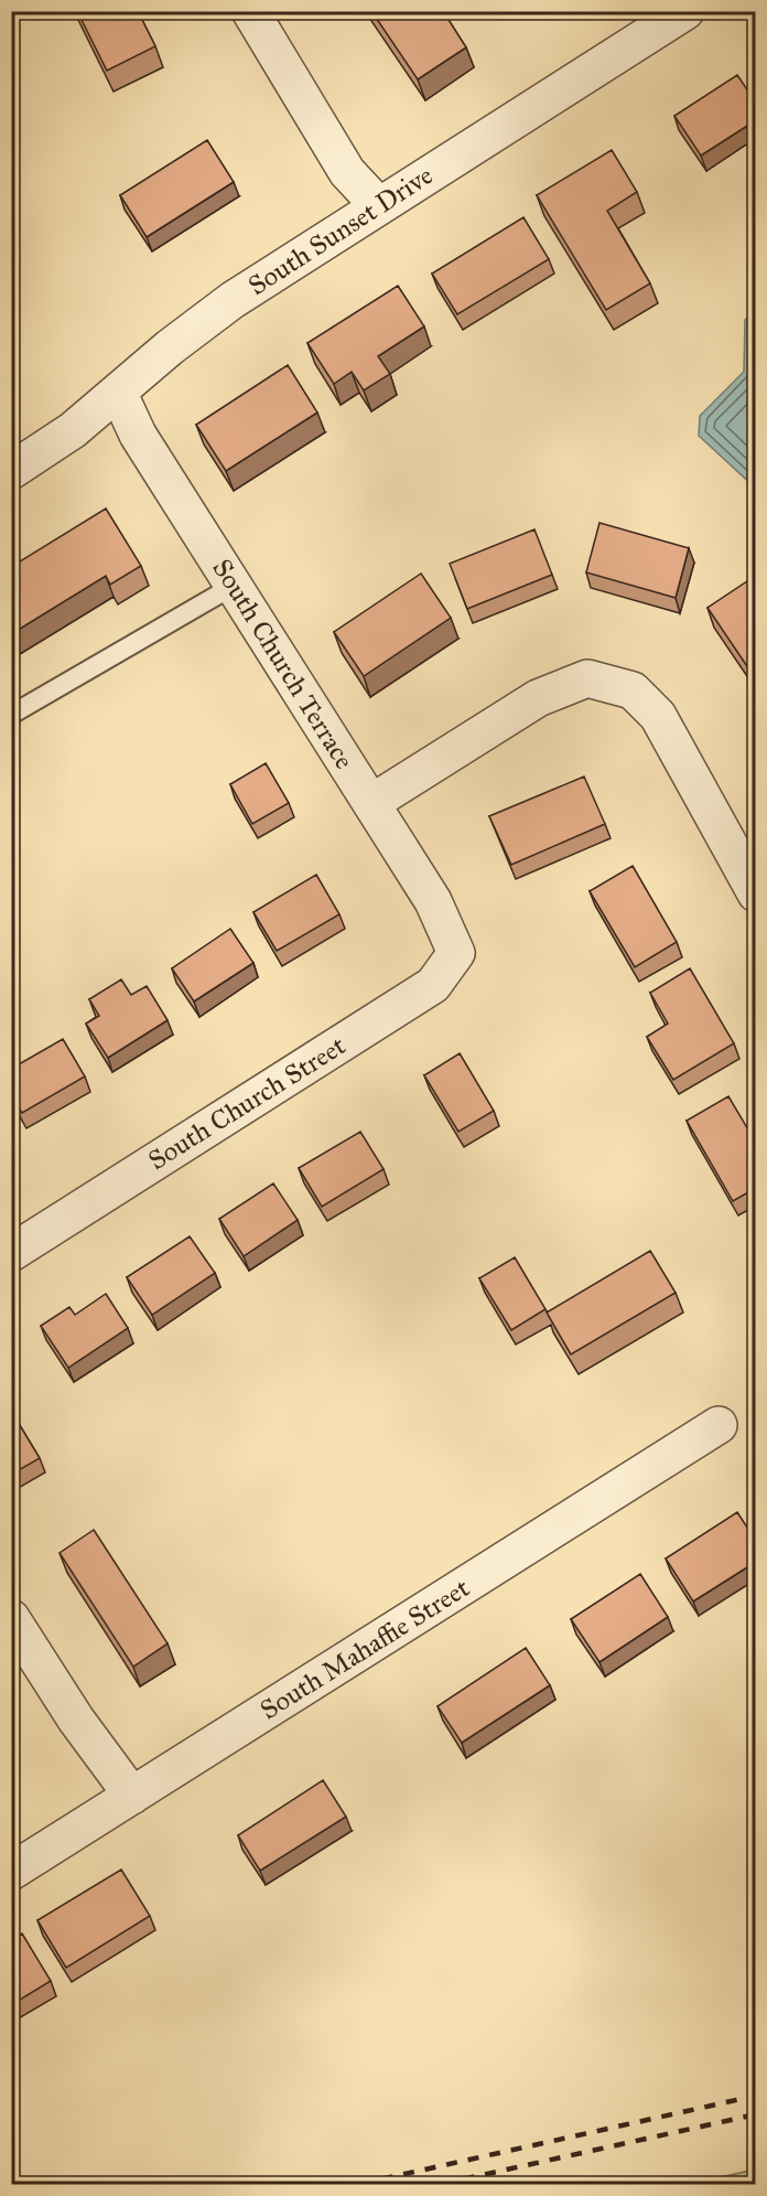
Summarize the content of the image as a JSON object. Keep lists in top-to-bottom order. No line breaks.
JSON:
{"streets":{"street":["South Sunset Drive","South Church Terrace","South Church Street","South Mahaffie Street"]},"crossings":[["South Sunset Drive","South Church Terrace"],["South Church Terrace","South Church Street"]]}
